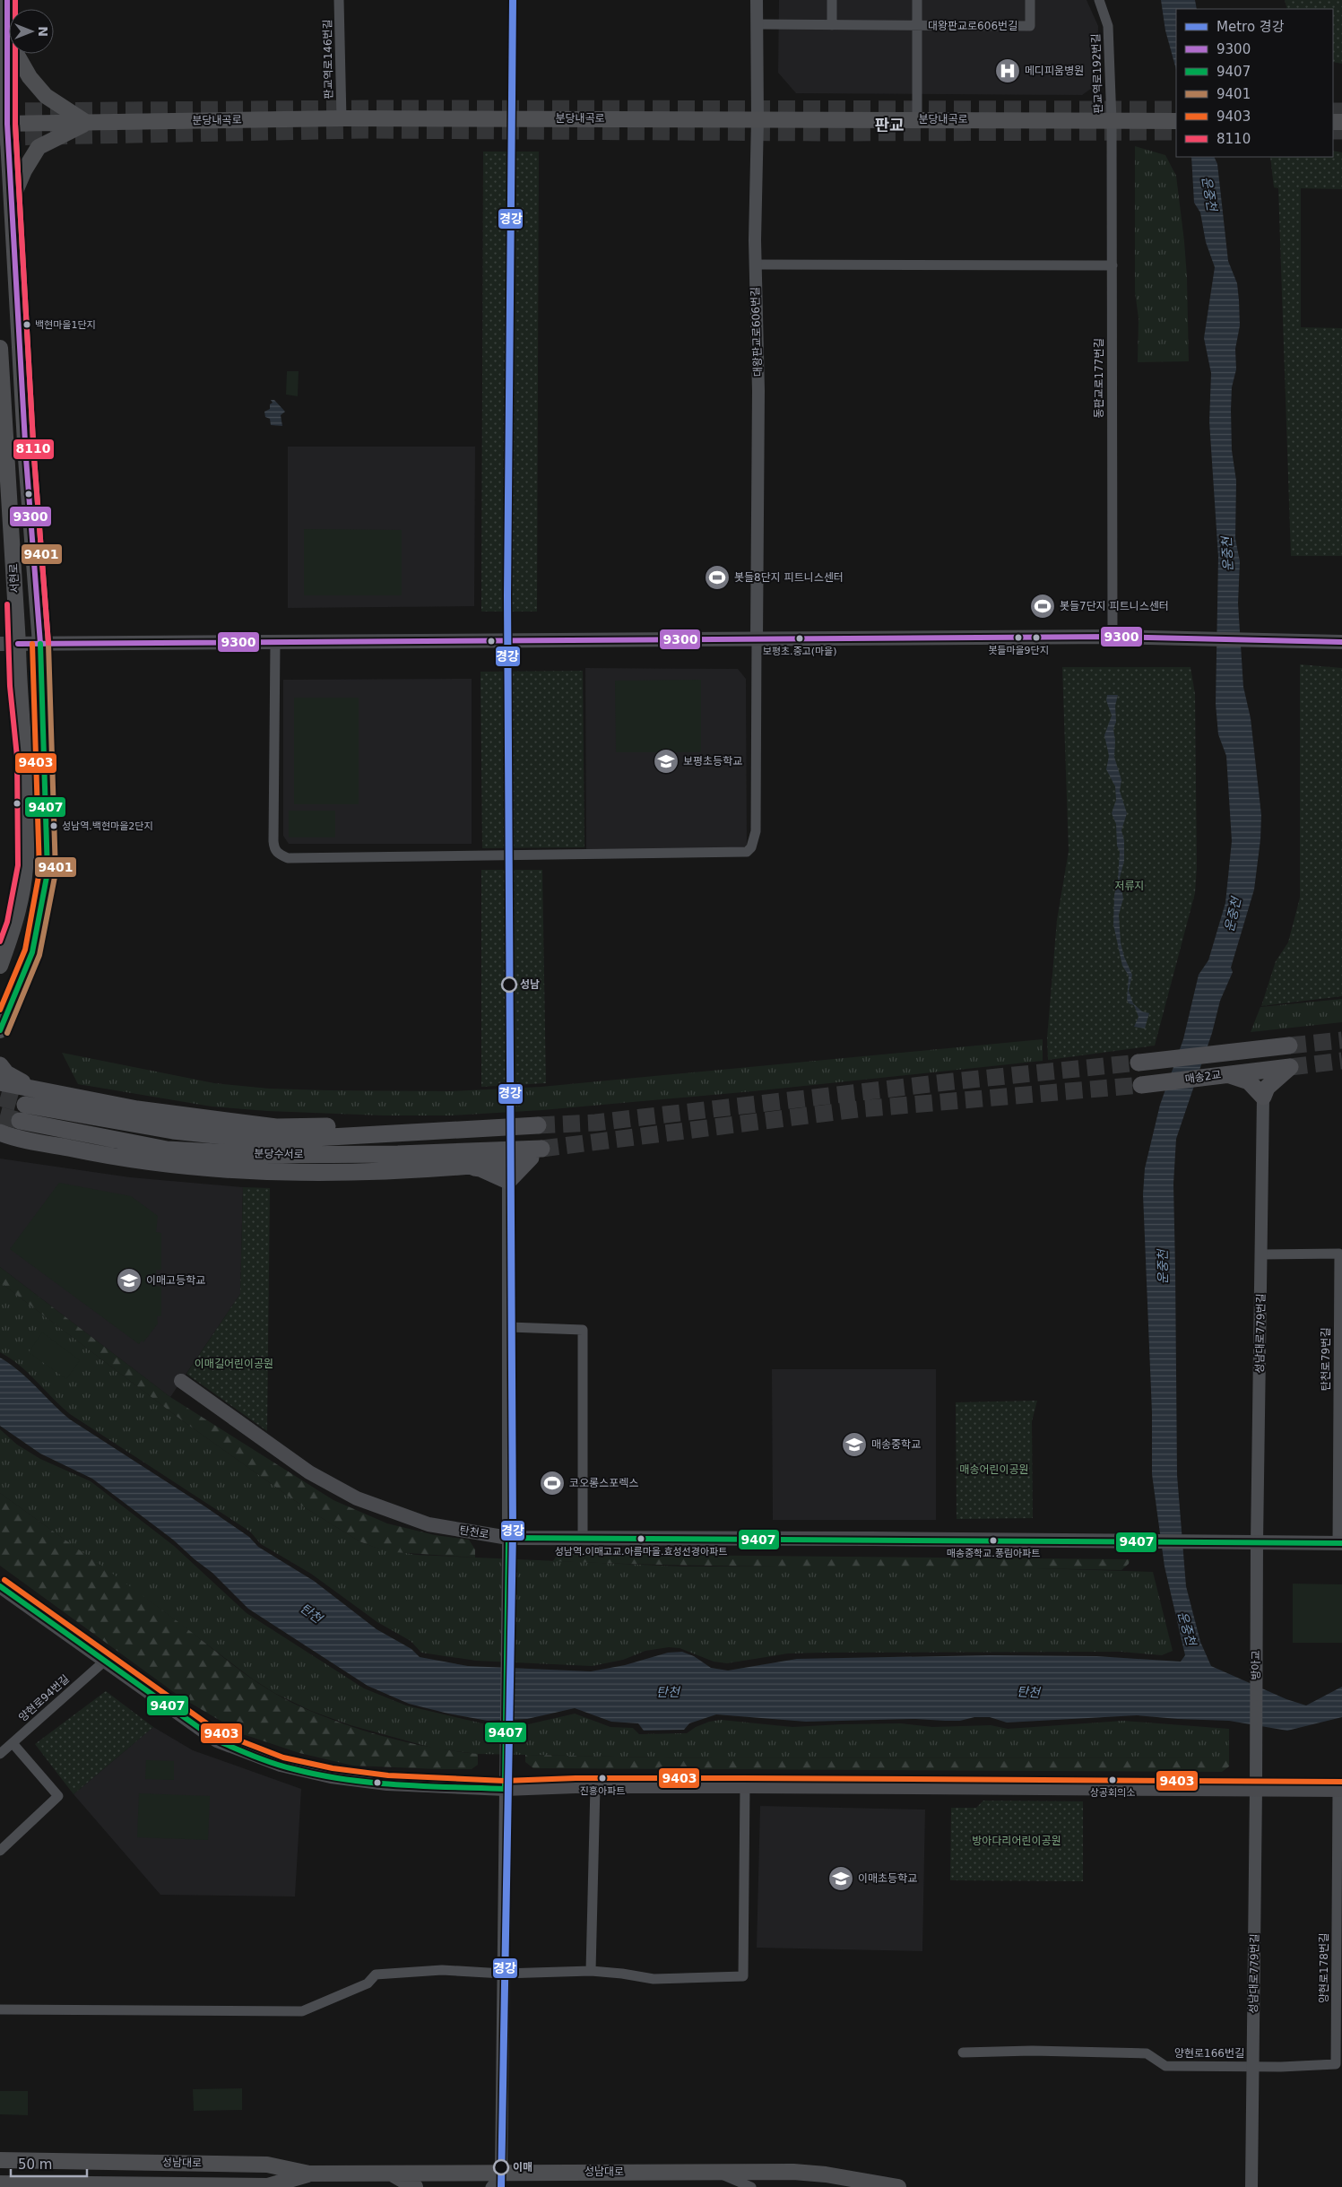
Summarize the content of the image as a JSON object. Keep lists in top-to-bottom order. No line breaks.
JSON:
{"streets":{"highway":["매송2교","분당수서로"],"main road":["분당내곡로","서현로","탄천로","성남대로"],"street":["대왕판교로606번길","판교역로146번길","판교역로192번길","동판교로177번길","성남대로779번길","탄천로79번길","방아교","양현로94번길","양현로178번길","양현로166번길"]},"crossings":[["대왕판교로606번길","분당내곡로"],["판교역로146번길","분당내곡로"],["판교역로192번길","분당내곡로"],["판교역로192번길","동판교로177번길"],["분당내곡로","동판교로177번길"],["분당내곡로","서현로"],["성남대로779번길","탄천로79번길"],["성남대로779번길","탄천로"],["성남대로779번길","방아교"],["성남대로779번길","양현로178번길"],["성남대로779번길","양현로166번길"],["양현로178번길","양현로166번길"]],"districts":["판교"],"water":["운중천","탄천"],"parks":["저류지","이매길어린이공원","매송어린이공원","방아다리어린이공원"],"places":{"hospital":["메디피움병원"],"other":["백현마을1단지","봇들마을9단지","보평초.중고(마을)","성남역.백현마을2단지","성남","성남역.이매고교.아름마을.효성선경아파트","매송중학교.풍림아파트","진흥아파트","상공회의소","이매"],"sports":["봇들8단지 피트니스센터","봇들7단지 피트니스센터","코오롱스포렉스"],"school or university":["보평초등학교","이매고등학교","매송중학교","이매초등학교"]},"lines":["metro line 경강","transit line 9300","transit line 9401","transit line 8110","transit line 9407","transit line 9403"],"legend":["Metro 경강","9300","9407","9401","9403","8110"],"scale_bar":"50 m","north":"right"}
